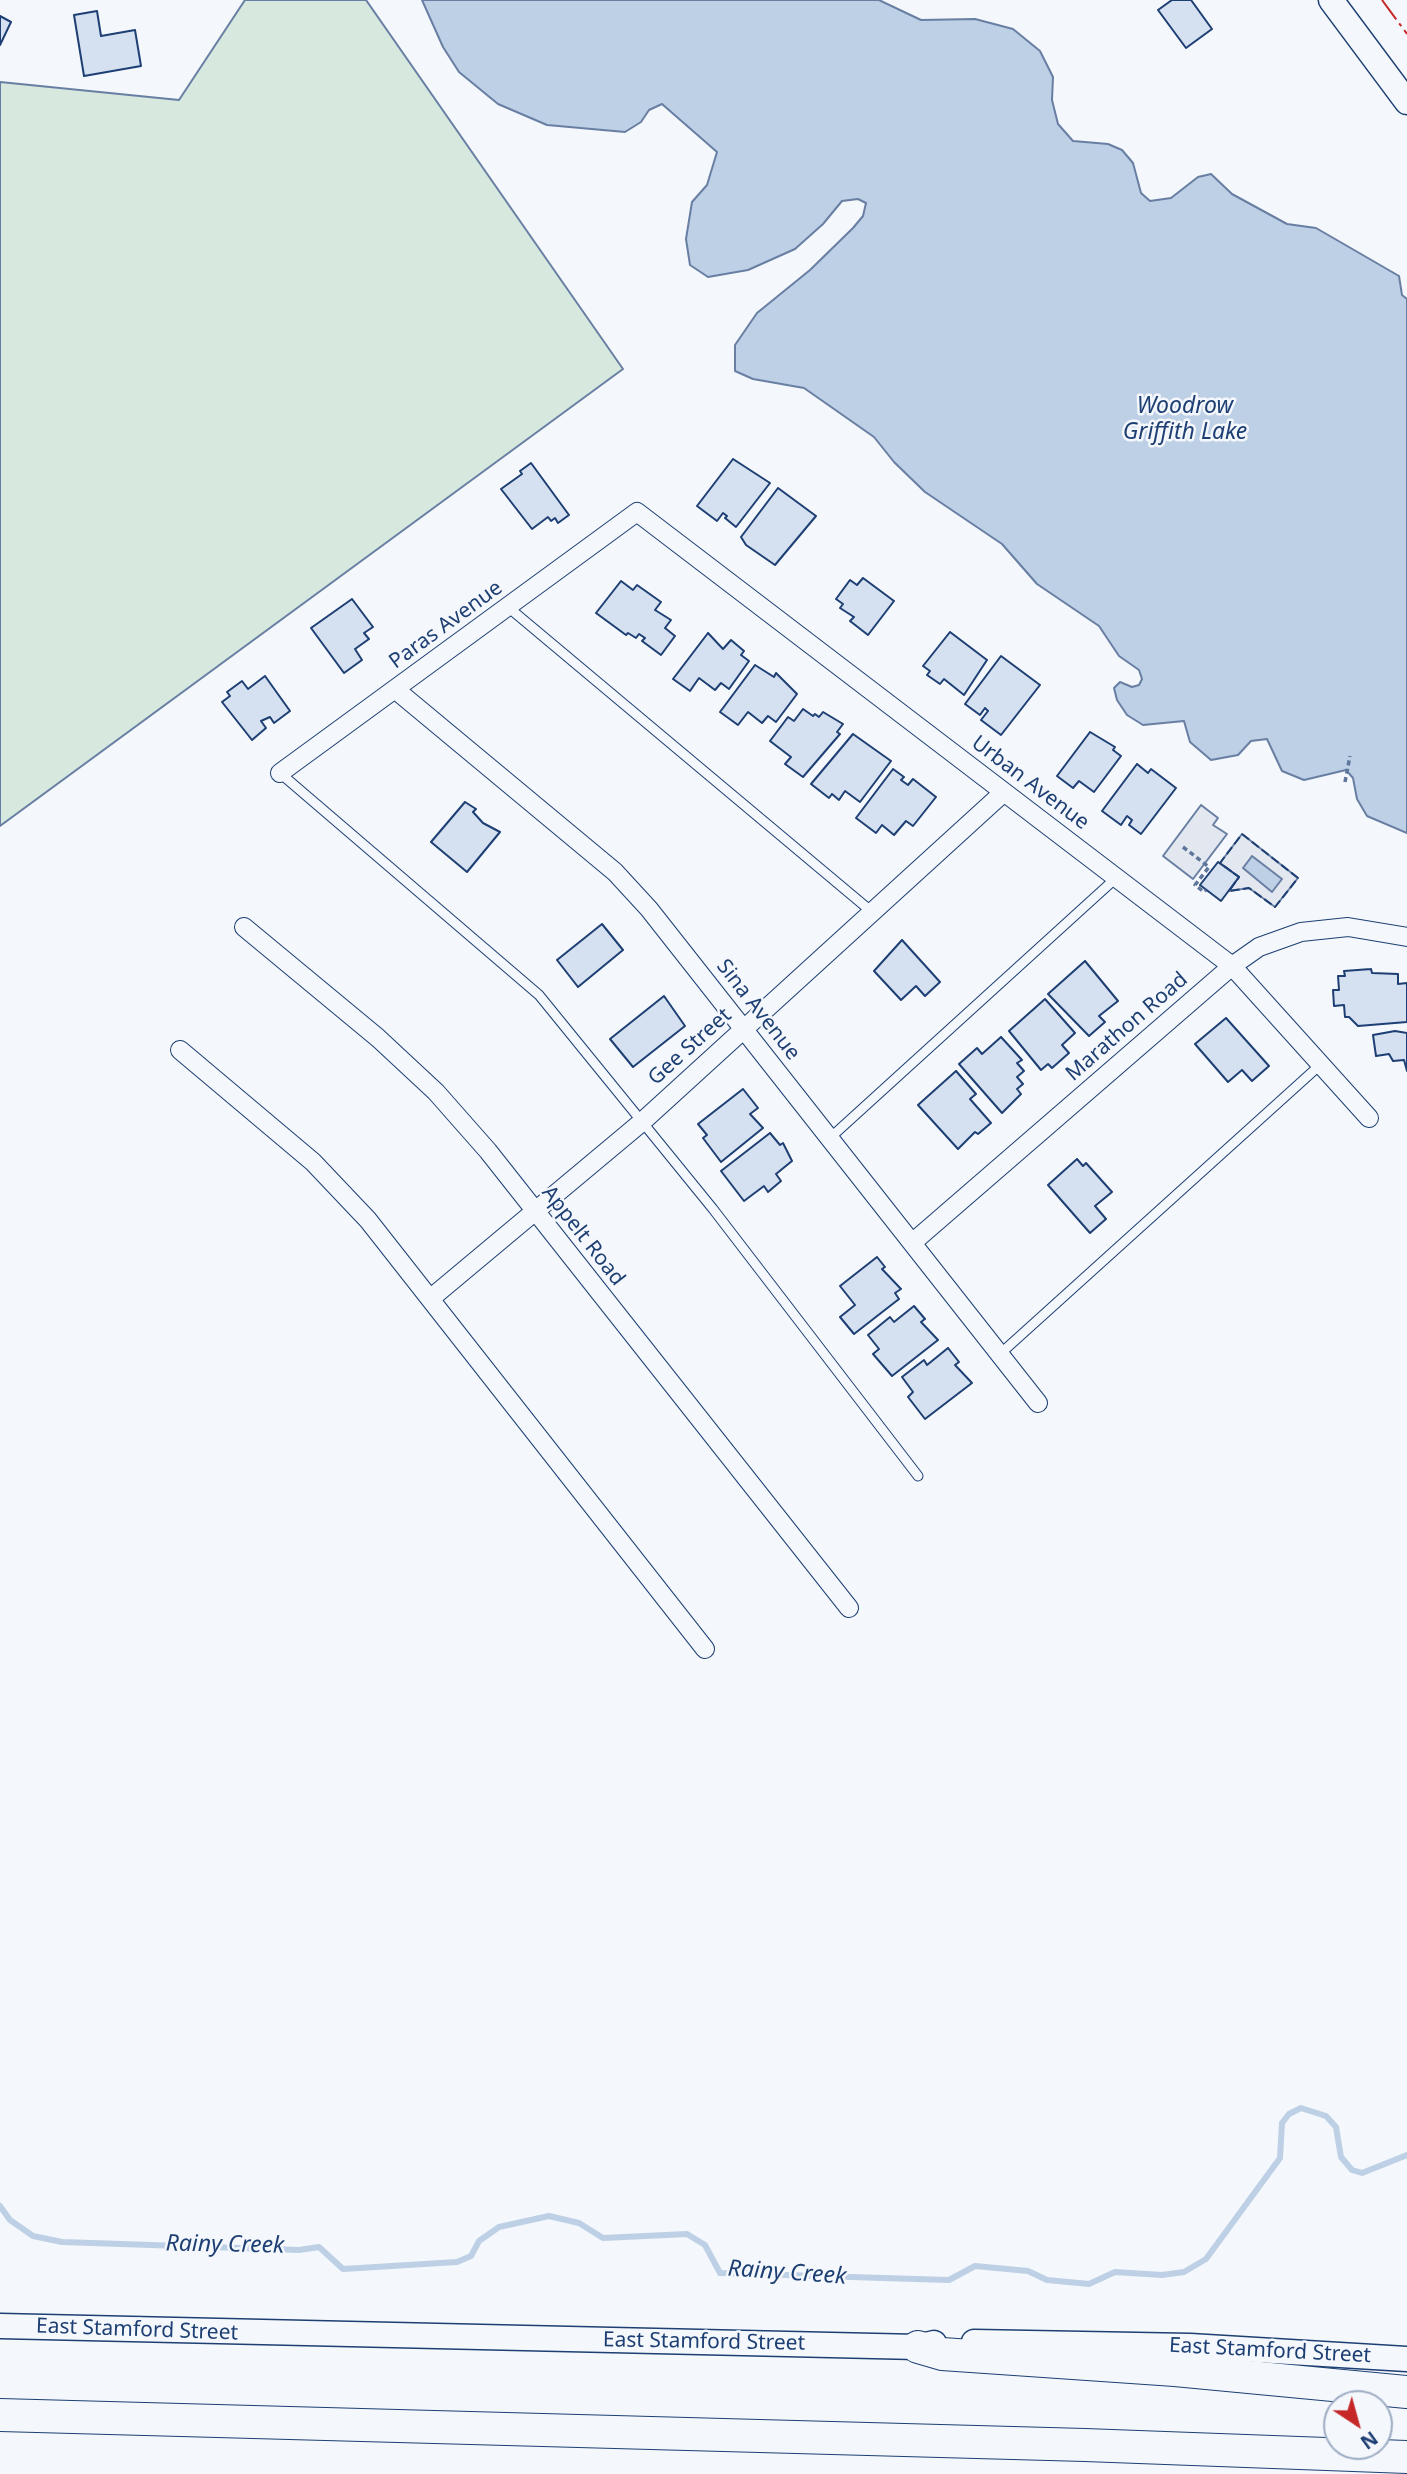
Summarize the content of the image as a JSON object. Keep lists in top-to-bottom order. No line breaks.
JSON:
{"streets":{"main road":["East Stamford Street"],"street":["Paras Avenue","Urban Avenue","Sina Avenue","Marathon Road","Gee Street","Appelt Road"]},"crossings":[["Paras Avenue","Urban Avenue"],["Paras Avenue","Sina Avenue"],["Urban Avenue","Marathon Road"],["Urban Avenue","Gee Street"],["Sina Avenue","Marathon Road"],["Sina Avenue","Gee Street"],["Gee Street","Appelt Road"]],"water":["Woodrow Griffith Lake","Rainy Creek"],"north":"bottom right"}
